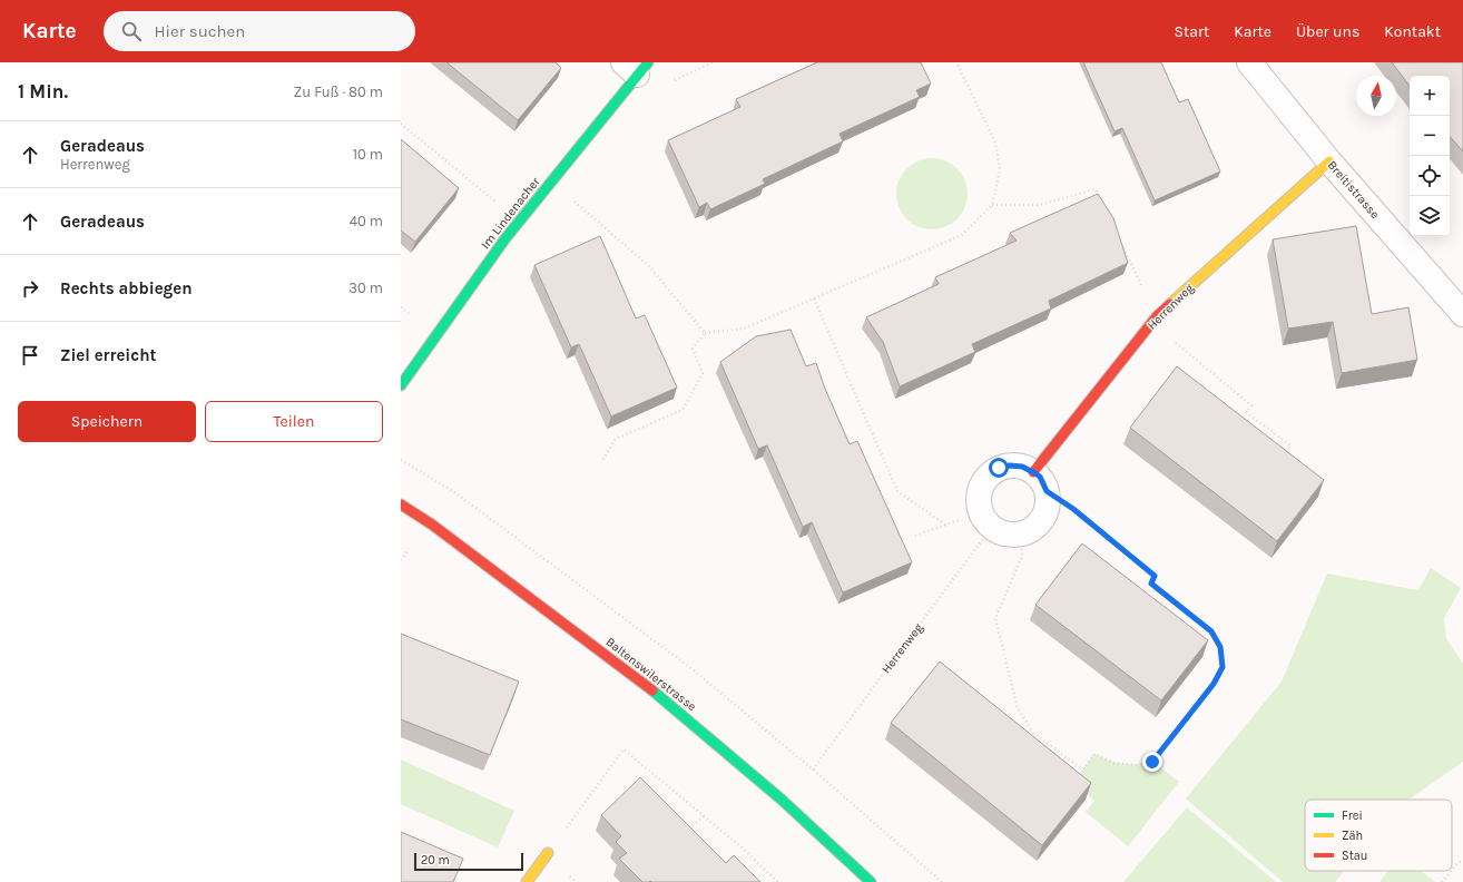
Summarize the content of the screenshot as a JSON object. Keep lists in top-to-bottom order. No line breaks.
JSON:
{"streets":{"street":["Breitistrasse","Im Lindenacher","Herrenweg","Baltenswilerstrasse"]},"crossings":[["Breitistrasse","Herrenweg"]],"legend":["Frei","Zäh","Stau"],"scale_bar":"20 m","north":"top","page":{"header":"Karte","search":"Hier suchen","nav":["Start","Karte","Über uns","Kontakt"],"heading":["1 Min.","Zu Fuß · 80 m"],"map_buttons":["+","−"],"list":[["Geradeaus","Herrenweg","10 m"],["Geradeaus","40 m"],["Rechts abbiegen","30 m"],"Ziel erreicht"],"buttons":["Speichern","Teilen"],"scale":"20 m"}}
